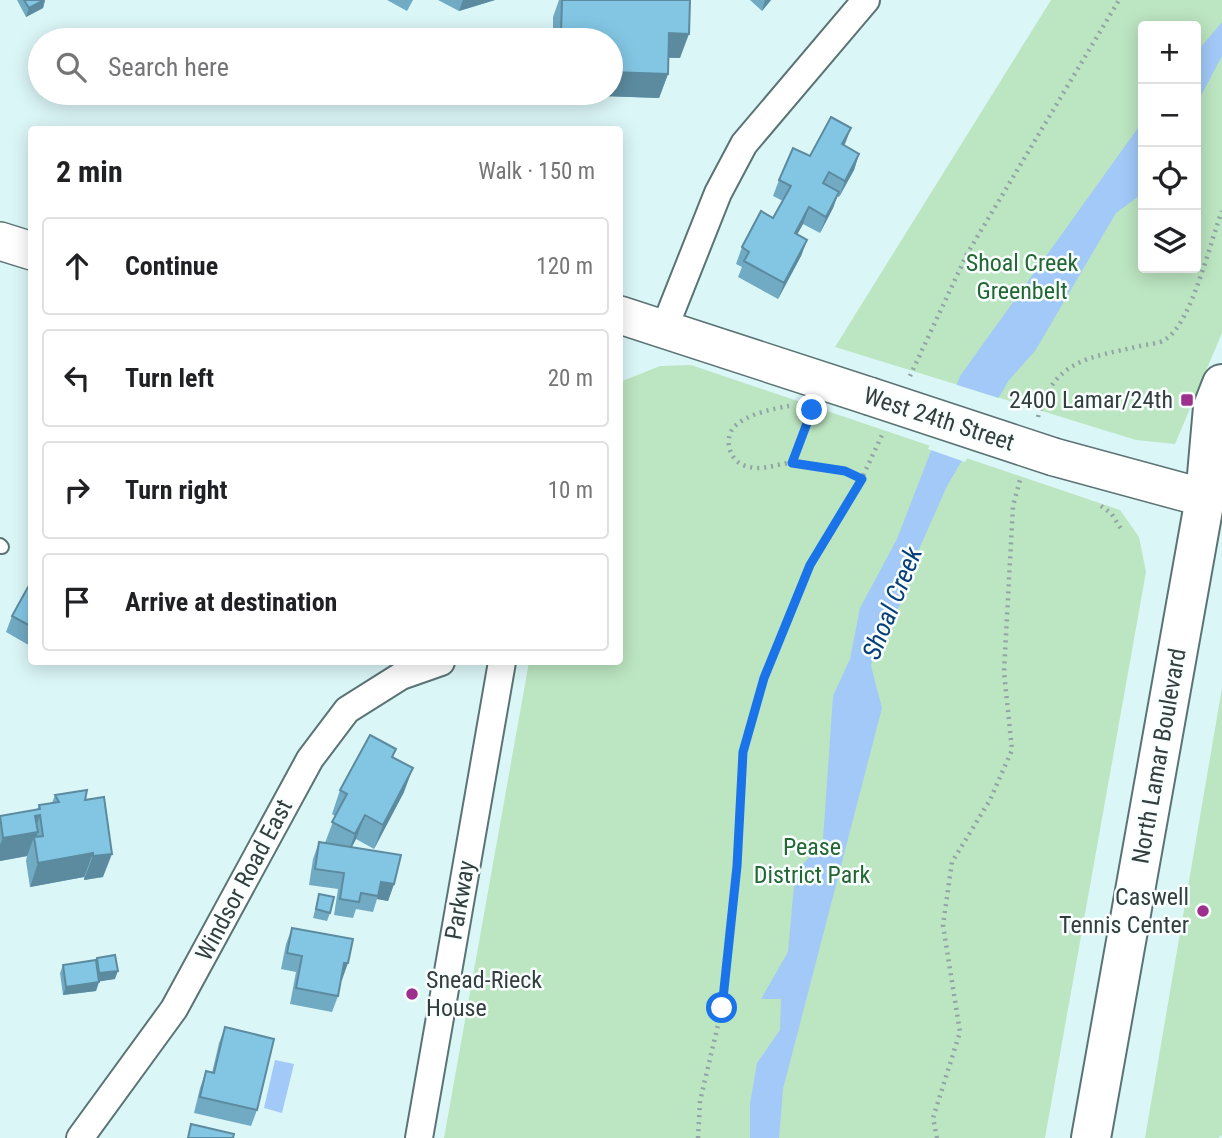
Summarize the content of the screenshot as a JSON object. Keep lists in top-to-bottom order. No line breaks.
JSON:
{"streets":{"main road":["West 24th Street","North Lamar Boulevard"],"street":["Windsor Road East","Parkway"]},"crossings":[["West 24th Street","North Lamar Boulevard"]],"water":["Shoal Creek"],"parks":["Shoal Creek Greenbelt","Pease District Park"],"places":{"transit":["2400 Lamar/24th"],"other":["Caswell Tennis Center","Snead-Rieck House"]},"page":{"map_buttons":["+","−"],"search":"Search here","heading":["2 min","Walk · 150 m"],"list":[["Continue","120 m"],["Turn left","20 m"],["Turn right","10 m"],"Arrive at destination"]}}
